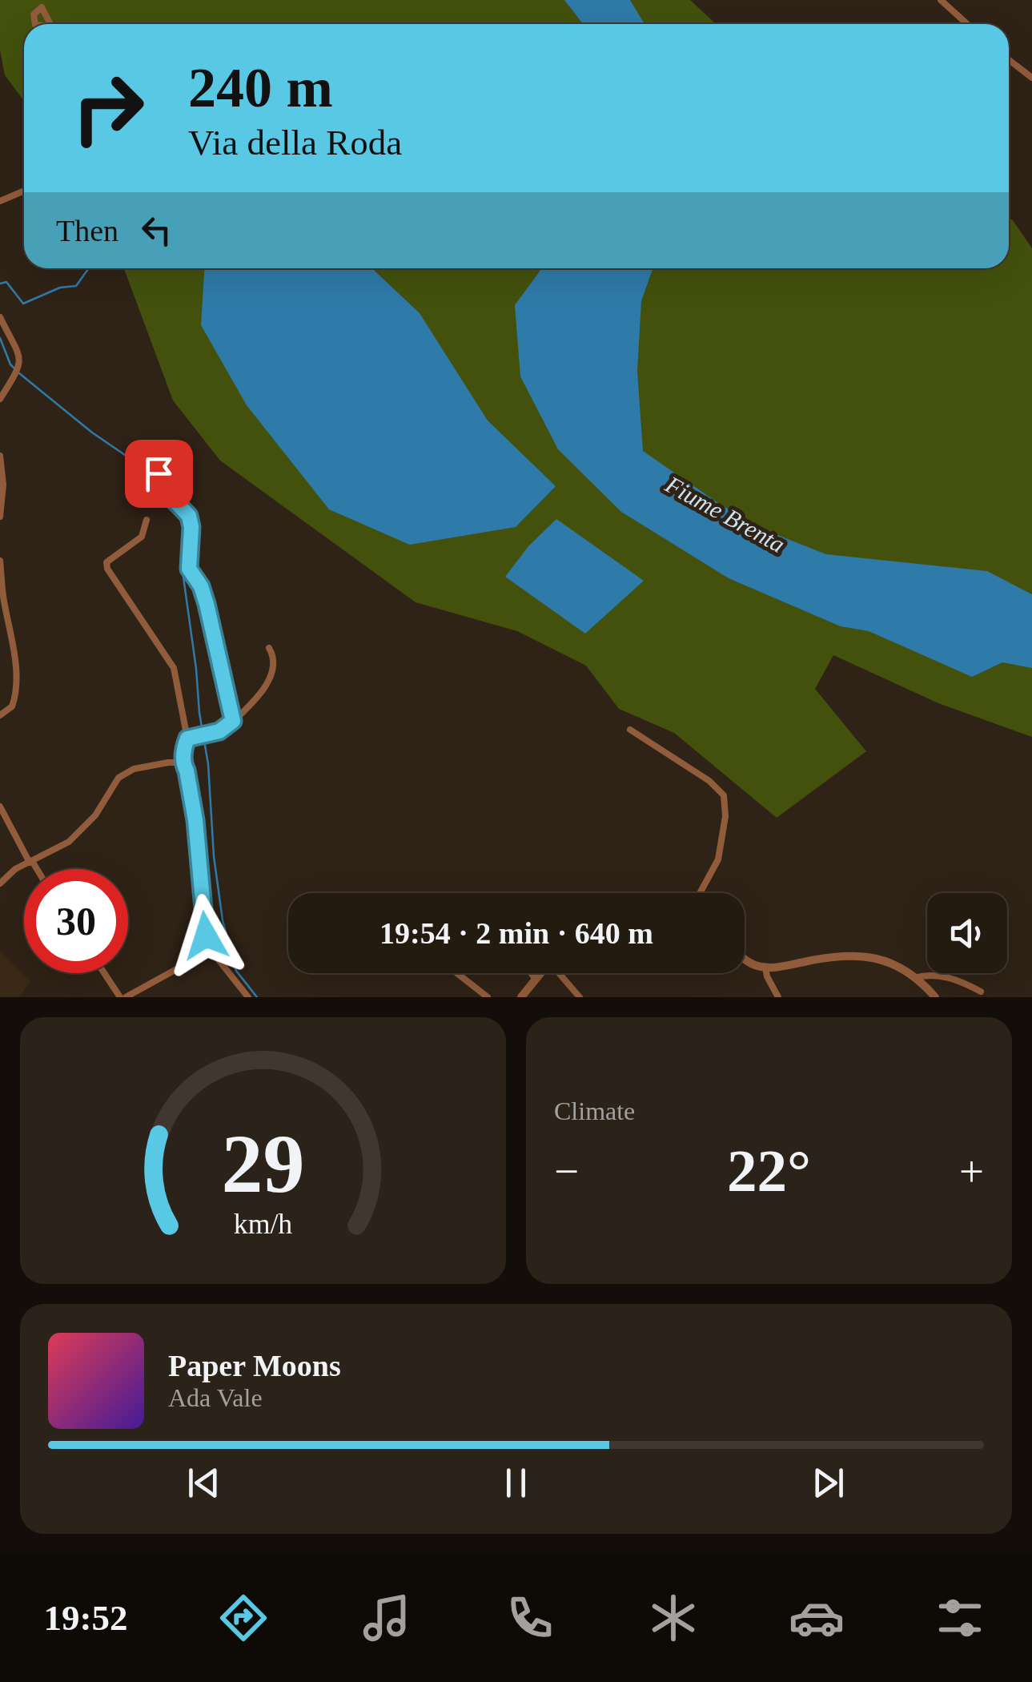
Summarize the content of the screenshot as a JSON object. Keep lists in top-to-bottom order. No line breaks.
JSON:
{"water":["Fiume Brenta"],"page":{"turn":["240 m","Via della Roda"],"then":"Then","limit":"30","trip":"19:54 · 2 min · 640 m","tile":"Climate","heat":["−","22°","+"],"song":["Paper Moons","Ada Vale"],"tabs":"19:52","gauge":["29","km/h"]}}
